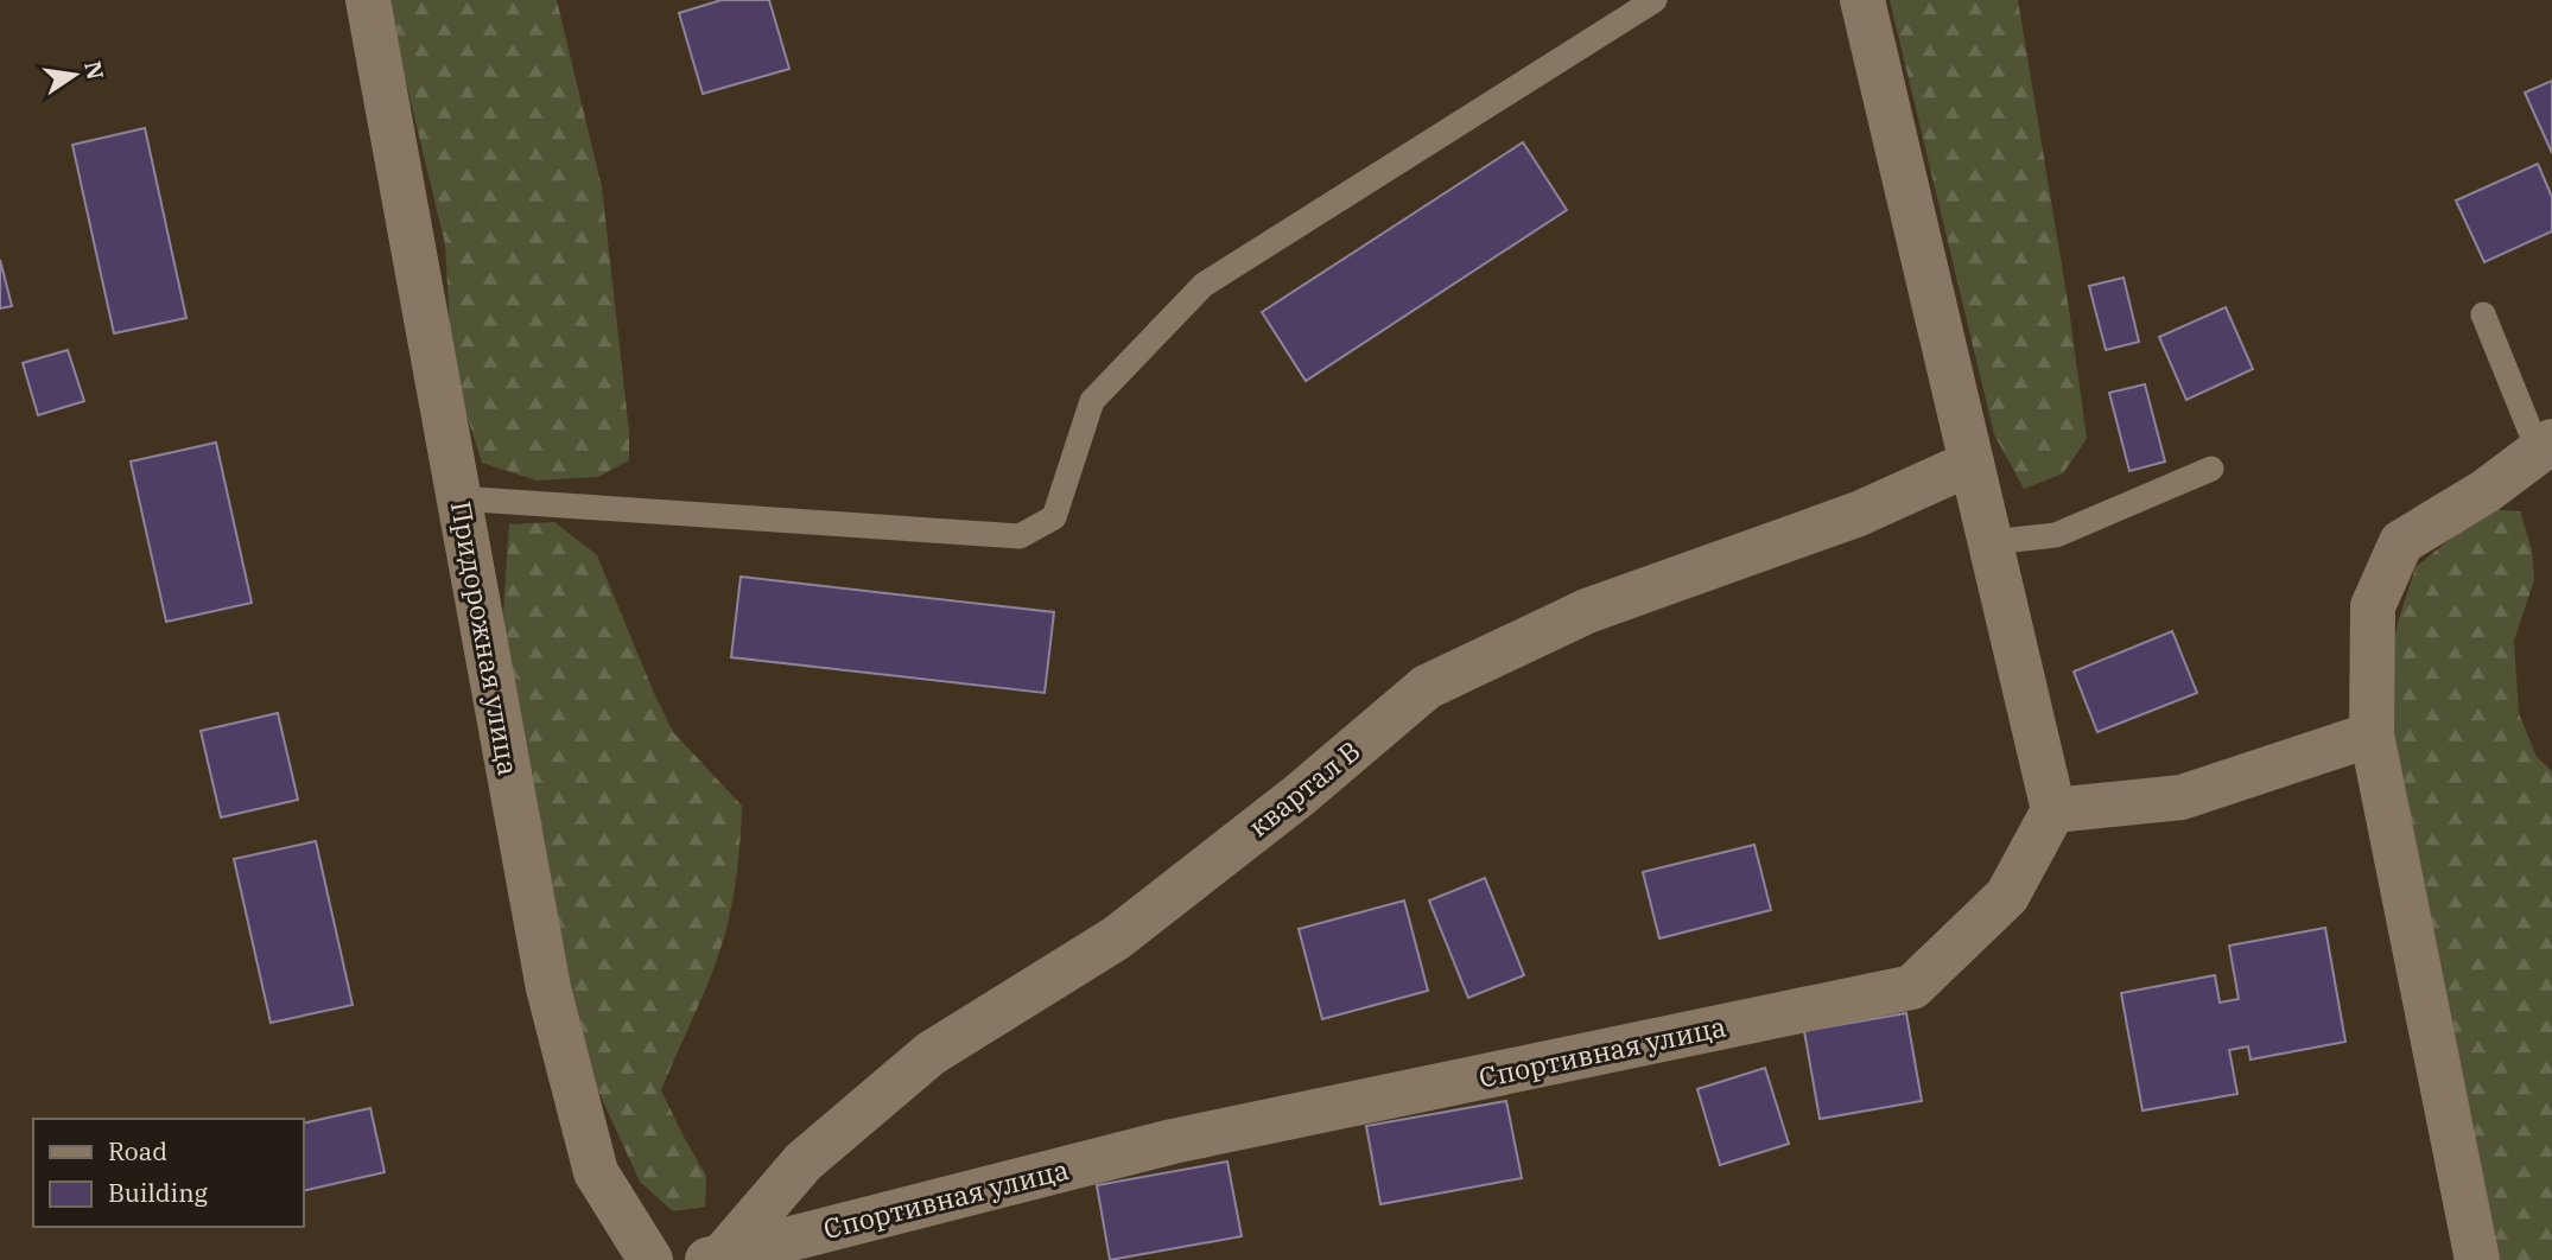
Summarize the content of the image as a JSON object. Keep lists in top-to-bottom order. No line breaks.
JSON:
{"streets":{"street":["Придорожная улица","квартал В","Спортивная улица"]},"crossings":[["квартал В","Спортивная улица"]],"legend":["Road","Building"],"north":"right"}
